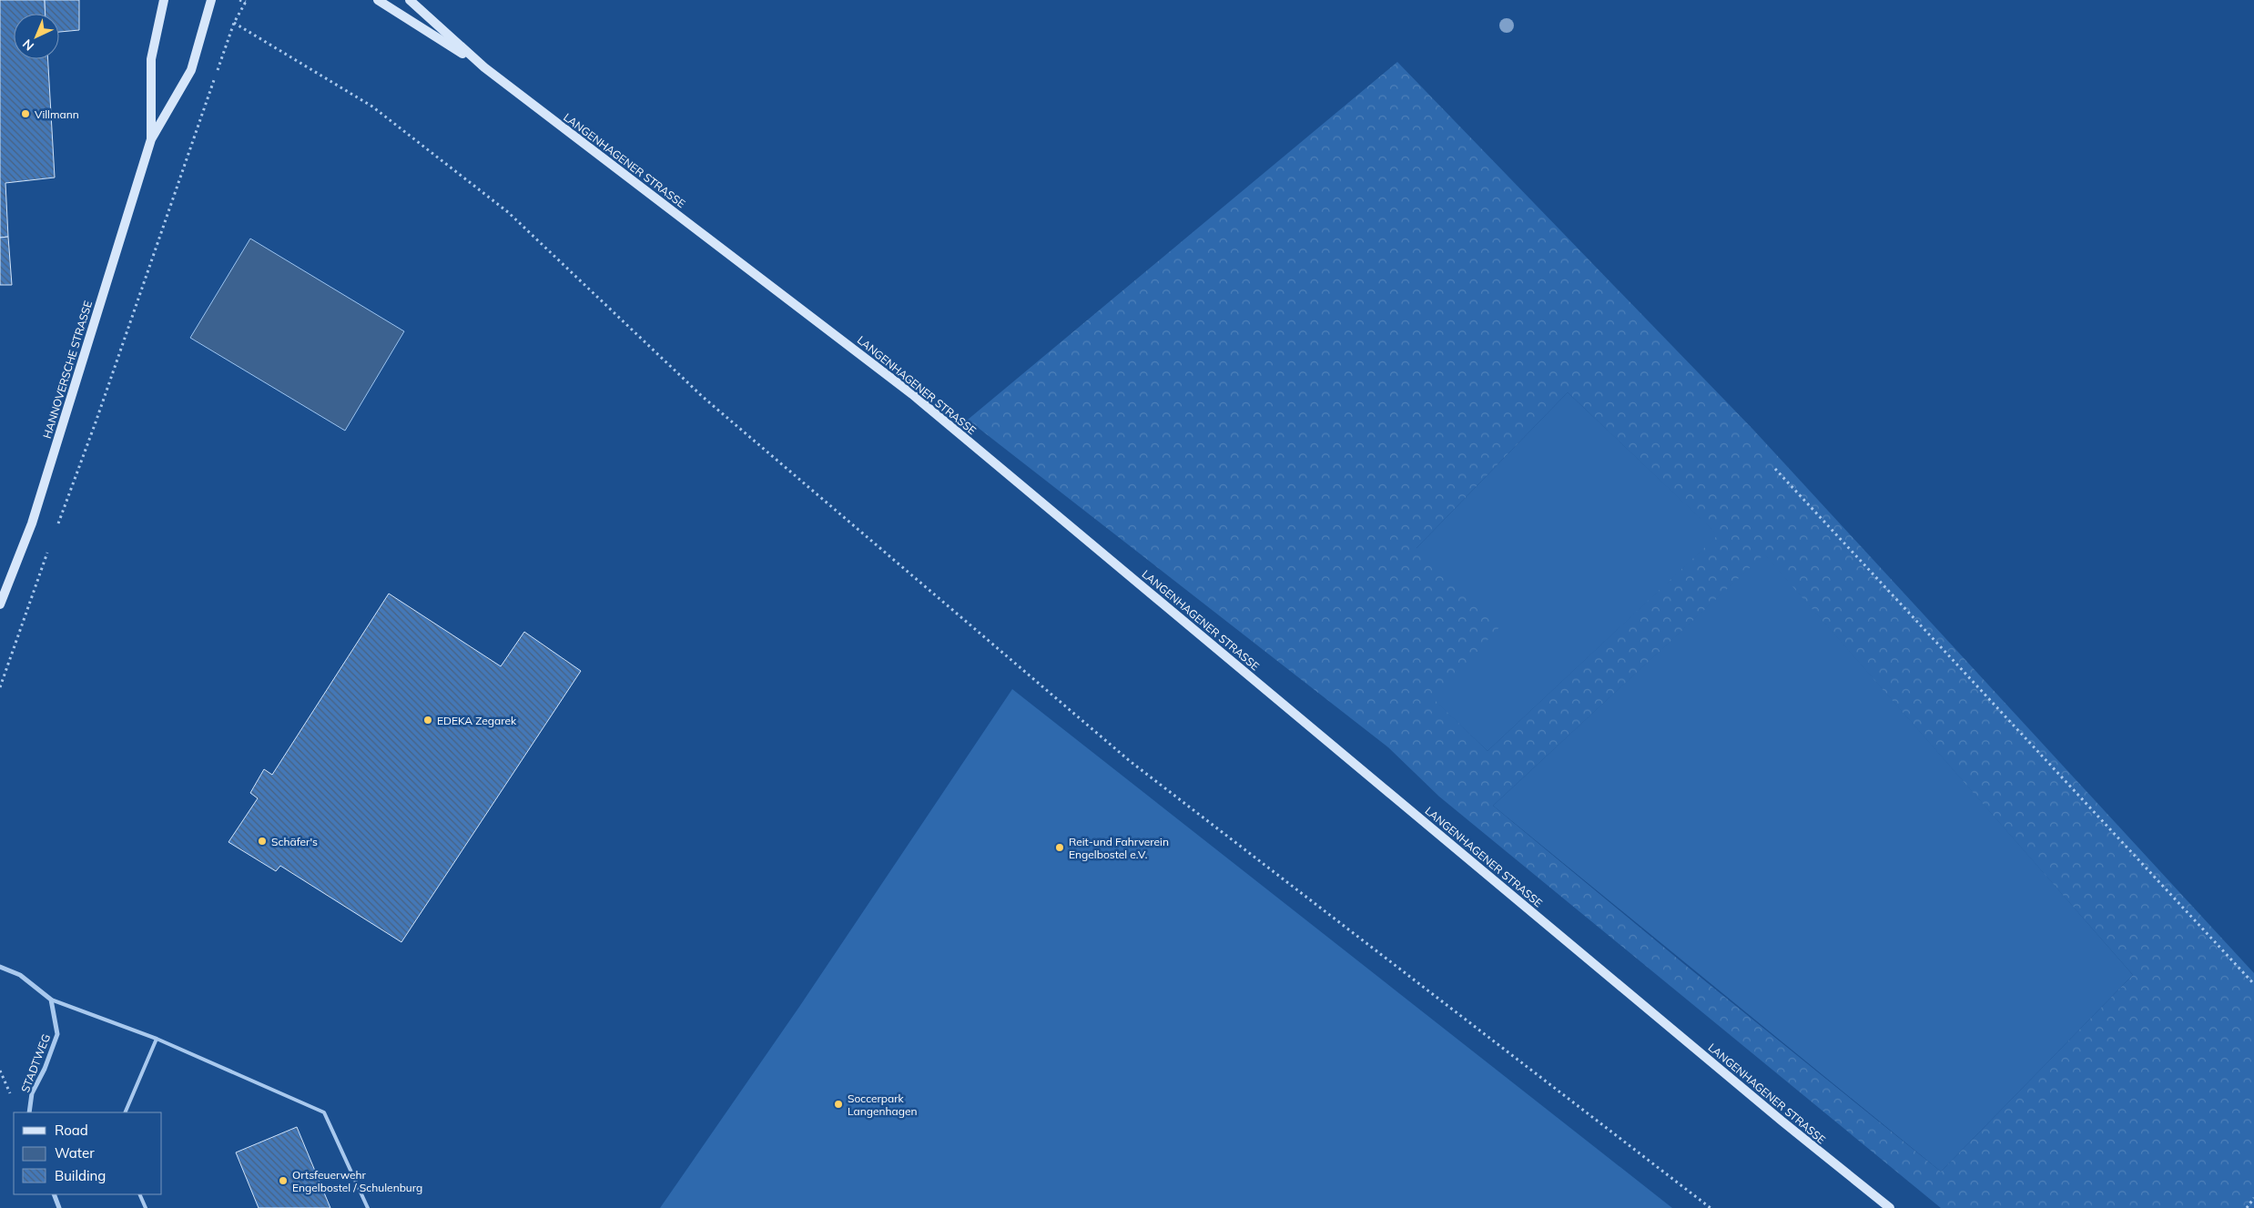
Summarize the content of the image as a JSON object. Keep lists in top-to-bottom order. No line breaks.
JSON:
{"streets":{"main road":["LANGENHAGENER STRASSE","HANNOVERSCHE STRASSE"],"street":["STADTWEG"]},"places":["Villmann","EDEKA Zegarek","Schäfer's","Reit-und Fahrverein Engelbostel e.V.","Soccerpark Langenhagen","Ortsfeuerwehr Engelbostel / Schulenburg"],"legend":["Road","Water","Building"],"north":"bottom left"}
